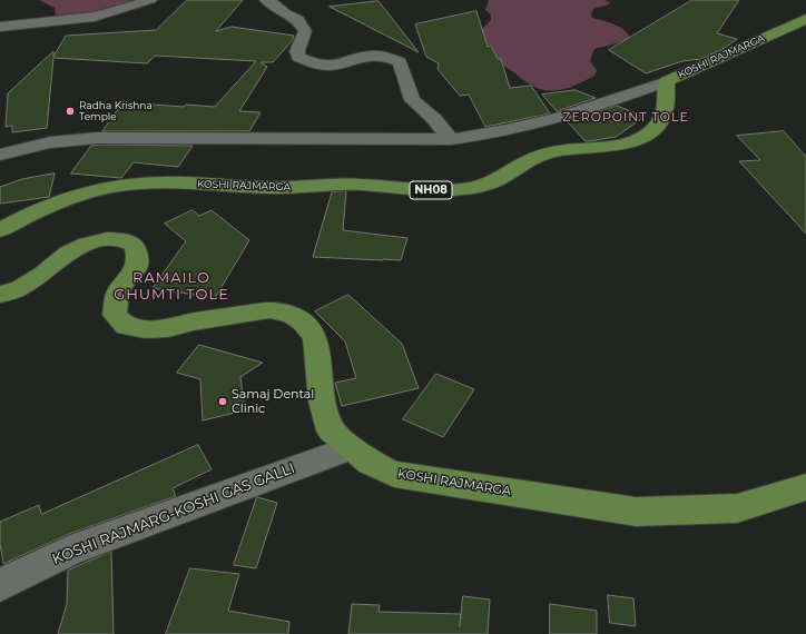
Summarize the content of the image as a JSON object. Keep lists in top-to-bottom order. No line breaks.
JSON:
{"streets":{"main road":["KOSHI RAJMARGA","NH08"],"street":["KOSHI RAJMARG-KOSHI GAS GALLI"]},"crossings":[["KOSHI RAJMARGA","KOSHI RAJMARG-KOSHI GAS GALLI"]],"districts":["ZEROPOINT TOLE","RAMAILO GHUMTI TOLE"],"places":["Radha Krishna Temple","Samaj Dental Clinic"]}
